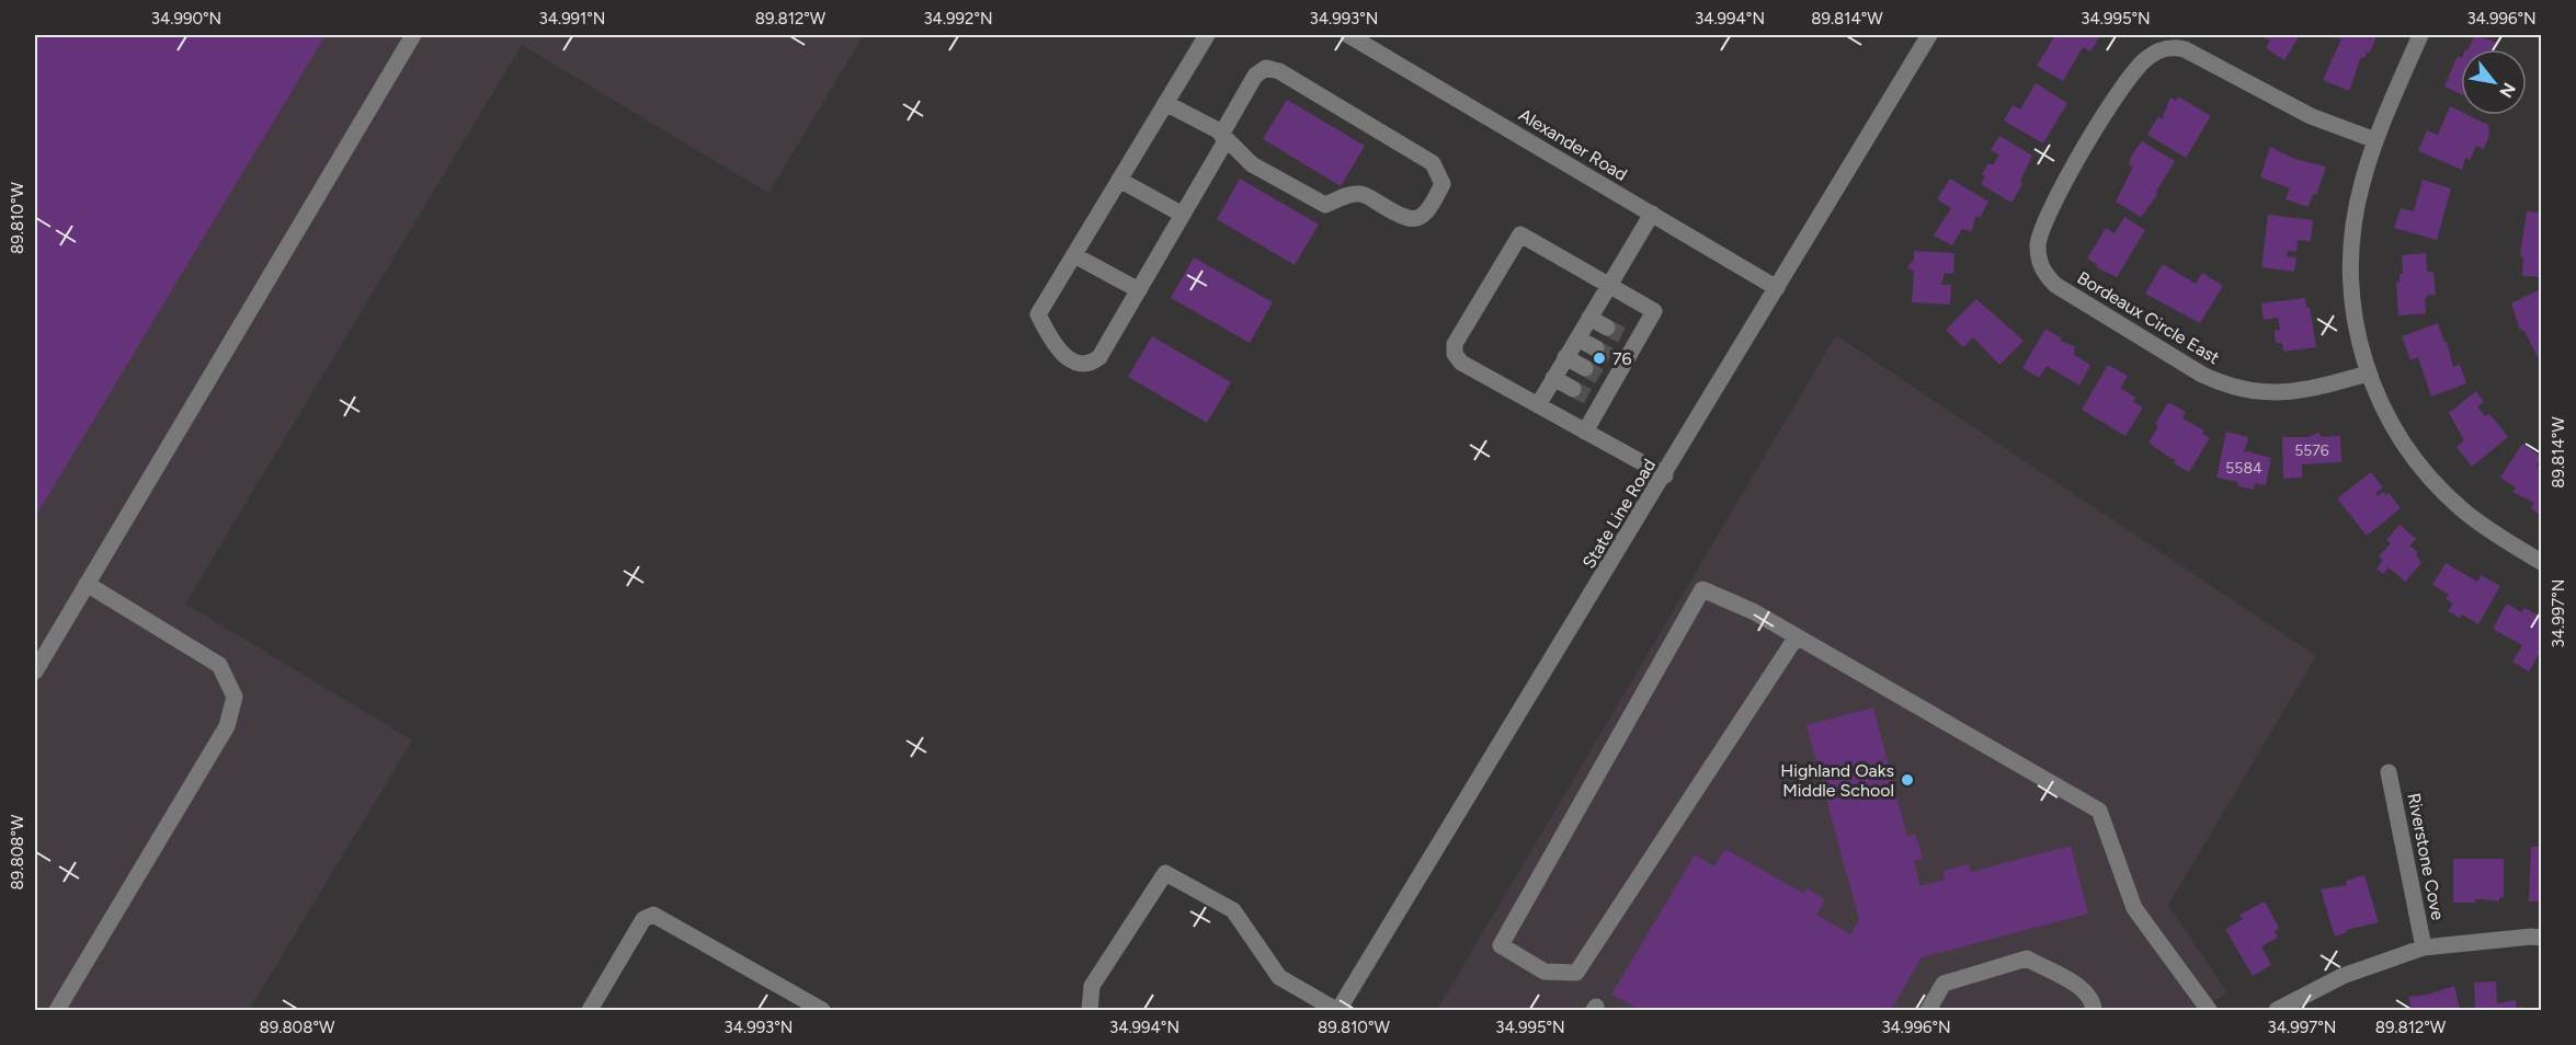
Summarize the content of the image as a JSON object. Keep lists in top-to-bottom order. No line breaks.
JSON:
{"streets":{"street":["Alexander Road","Bordeaux Circle East","State Line Road","Riverstone Cove"]},"crossings":[["Alexander Road","State Line Road"]],"places":["76","Highland Oaks Middle School"],"house_numbers":["5576","5584"],"north":"bottom right","coordinates":["34.990°N","34.991°N","89.812°W","34.992°N","34.993°N","34.994°N","89.814°W","34.995°N","34.996°N","89.810°W","34.997°N","89.808°W"]}
